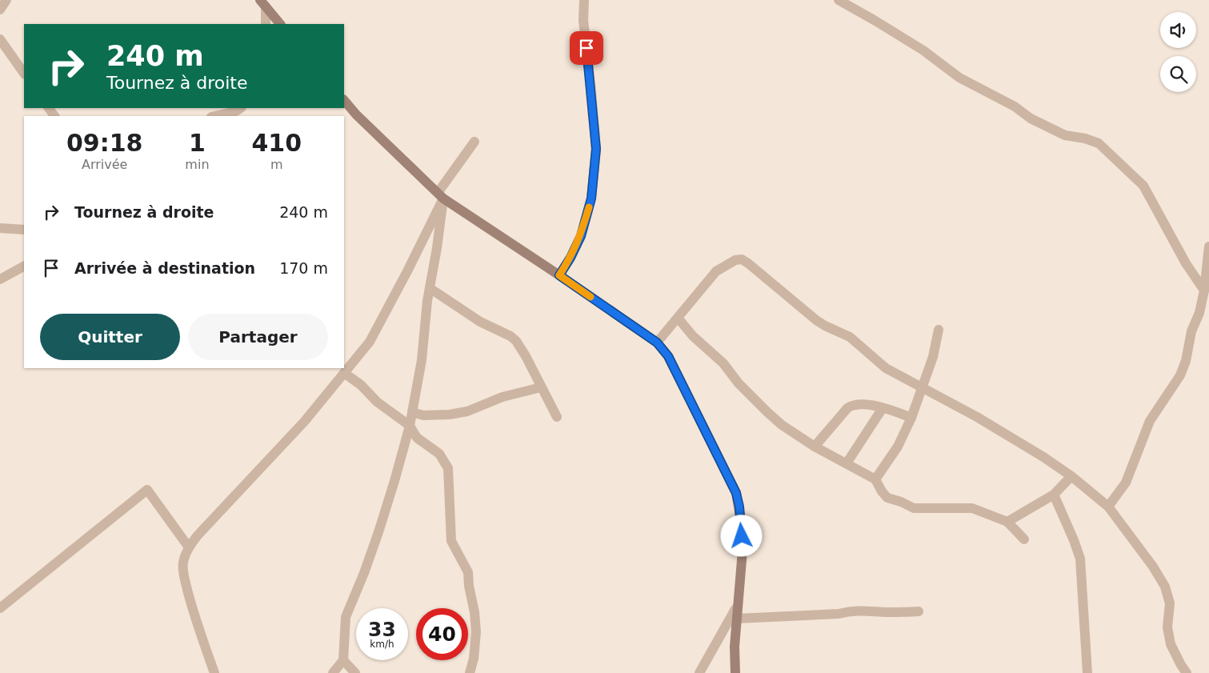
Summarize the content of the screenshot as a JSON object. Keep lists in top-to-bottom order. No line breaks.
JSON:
{"page":{"turn":["240 m","Tournez à droite"],"eta":["09:18","Arrivée","1","min","410","m"],"list":[{"name":"Tournez à droite","value":"240 m"},{"name":"Arrivée à destination","value":"170 m"}],"buttons":["Quitter","Partager"],"speed":"33 km/h","limit":"40"}}
